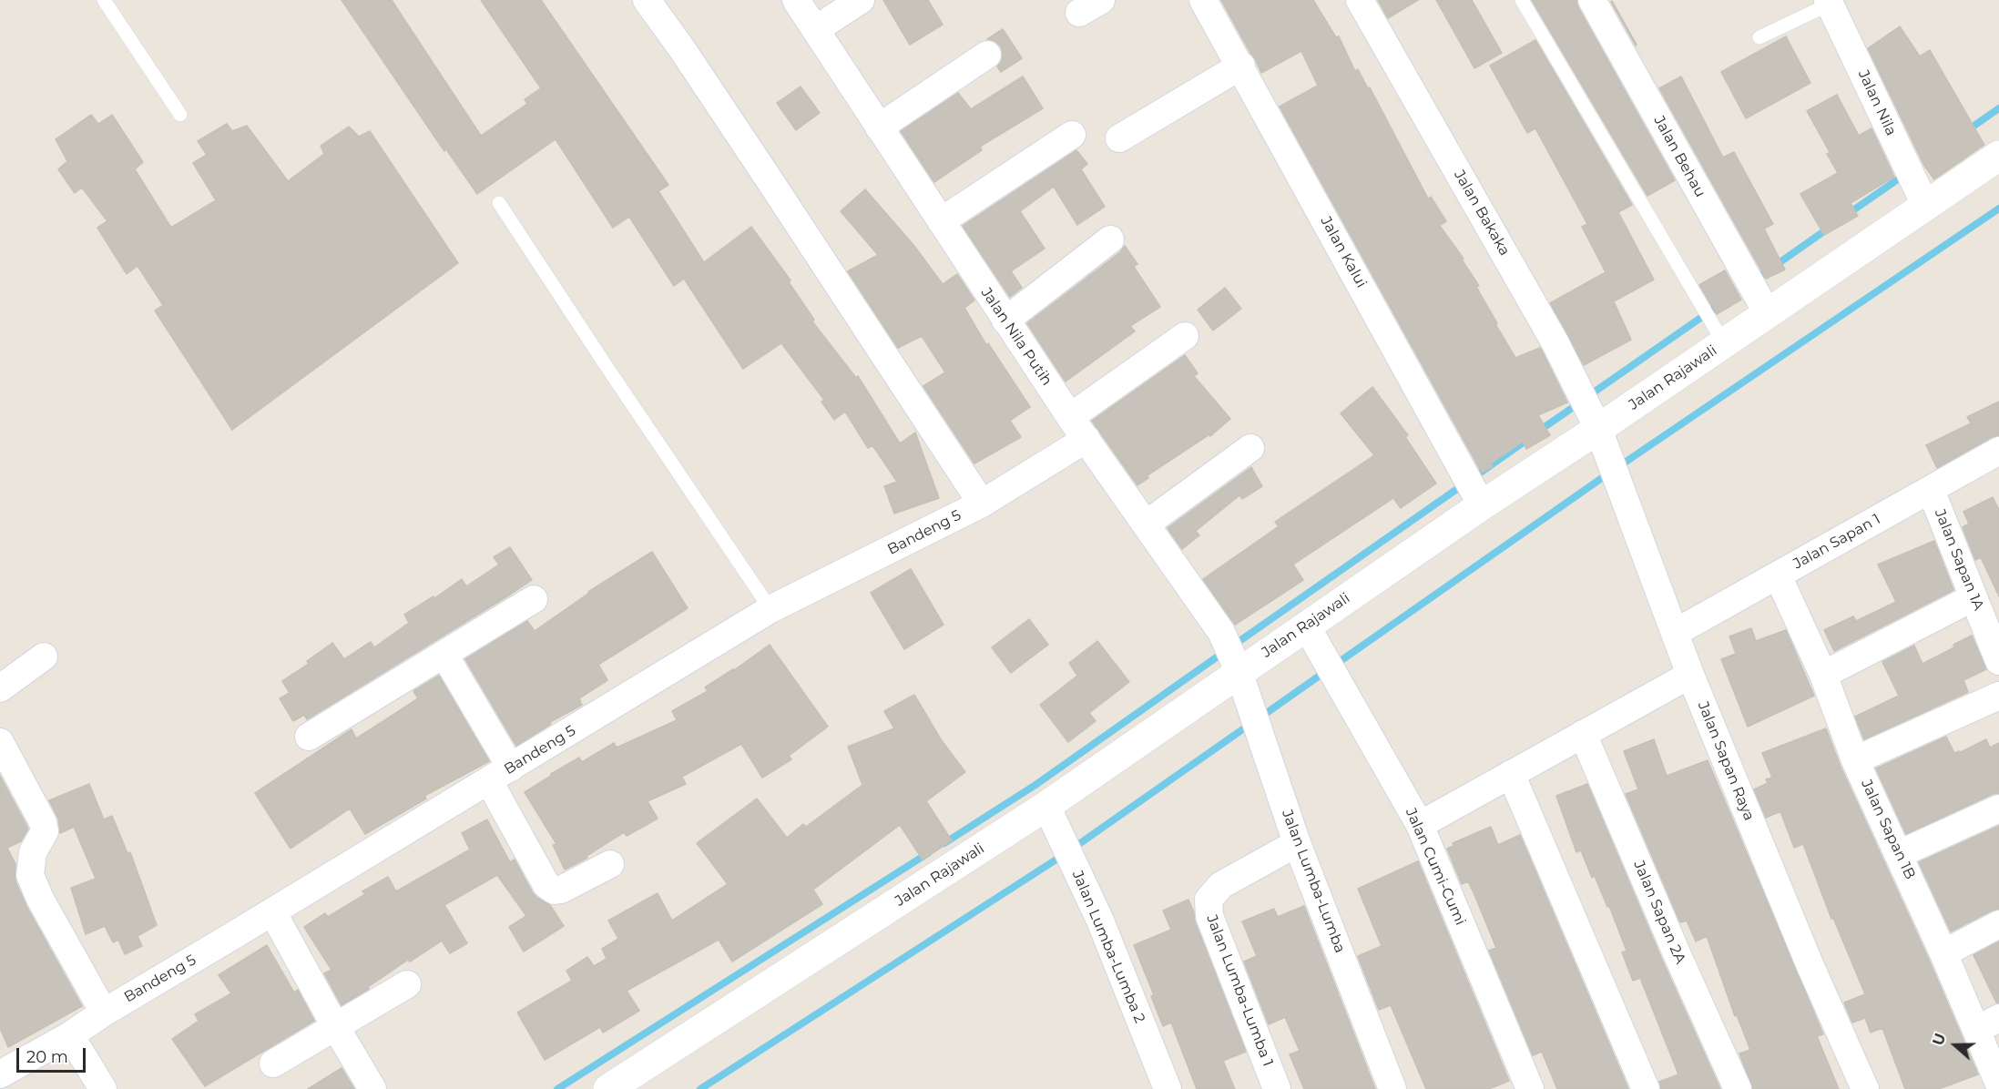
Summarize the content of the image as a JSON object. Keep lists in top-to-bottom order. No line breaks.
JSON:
{"streets":{"main road":["Jalan Rajawali"],"street":["Jalan Nila","Jalan Behau","Jalan Bakaka","Jalan Kalui","Jalan Nila Putih","Bandeng 5","Jalan Sapan 1","Jalan Sapan 1A","Jalan Sapan Raya","Jalan Sapan 1B","Jalan Cumi-Cumi","Jalan Lumba-Lumba","Jalan Sapan 2A","Jalan Lumba-Lumba 2","Jalan Lumba-Lumba 1"]},"crossings":[["Jalan Nila","Jalan Rajawali"],["Jalan Behau","Jalan Rajawali"],["Jalan Bakaka","Jalan Rajawali"],["Jalan Bakaka","Jalan Sapan Raya"],["Jalan Kalui","Jalan Rajawali"],["Jalan Nila Putih","Jalan Rajawali"],["Jalan Nila Putih","Bandeng 5"],["Jalan Nila Putih","Jalan Lumba-Lumba"],["Jalan Rajawali","Jalan Sapan Raya"],["Jalan Rajawali","Jalan Cumi-Cumi"],["Jalan Rajawali","Jalan Lumba-Lumba"],["Jalan Rajawali","Jalan Lumba-Lumba 2"],["Jalan Sapan 1","Jalan Sapan 1A"],["Jalan Sapan 1","Jalan Sapan Raya"],["Jalan Sapan 1","Jalan Sapan 1B"],["Jalan Lumba-Lumba","Jalan Lumba-Lumba 1"]],"scale_bar":"20 m","north":"left"}
